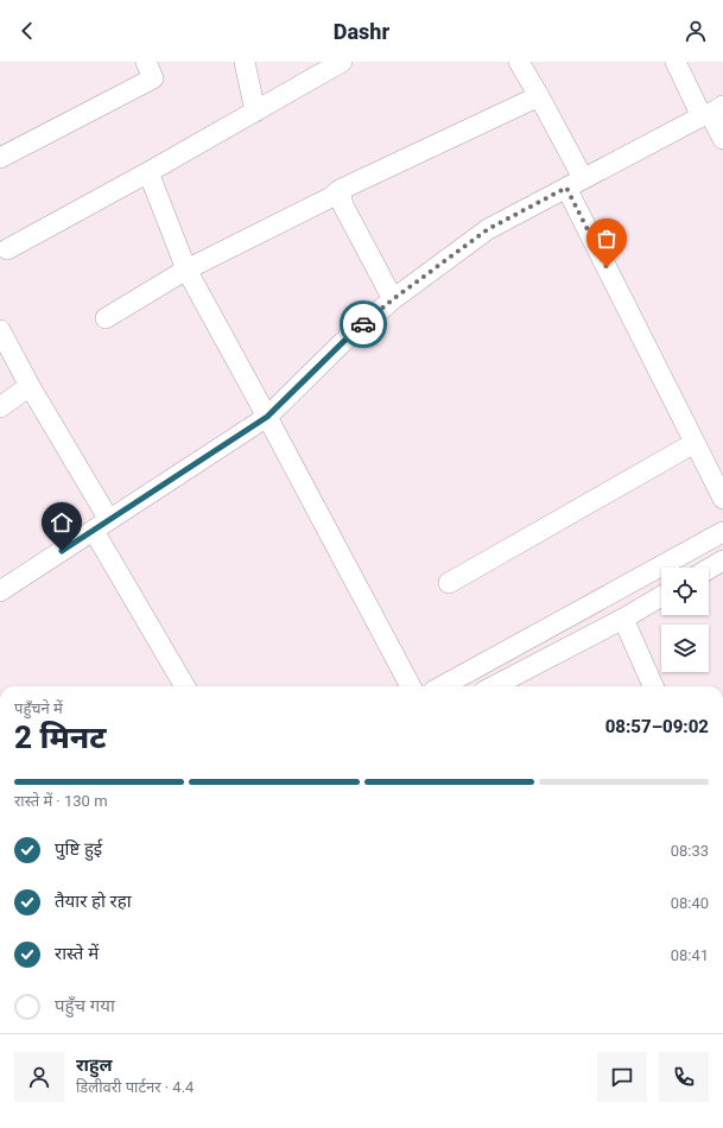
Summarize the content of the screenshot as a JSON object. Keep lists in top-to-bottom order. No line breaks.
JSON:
{"page":{"header":"Dashr","heading":["2 मिनट","पहुँचने में","08:57–09:02"],"panel":["राहुल","डिलीवरी पार्टनर · 4.4"],"bar":"रास्ते में · 130 m","list":[["पुष्टि हुई","08:33"],["तैयार हो रहा","08:40"],["रास्ते में","08:41"],"पहुँच गया"]}}
